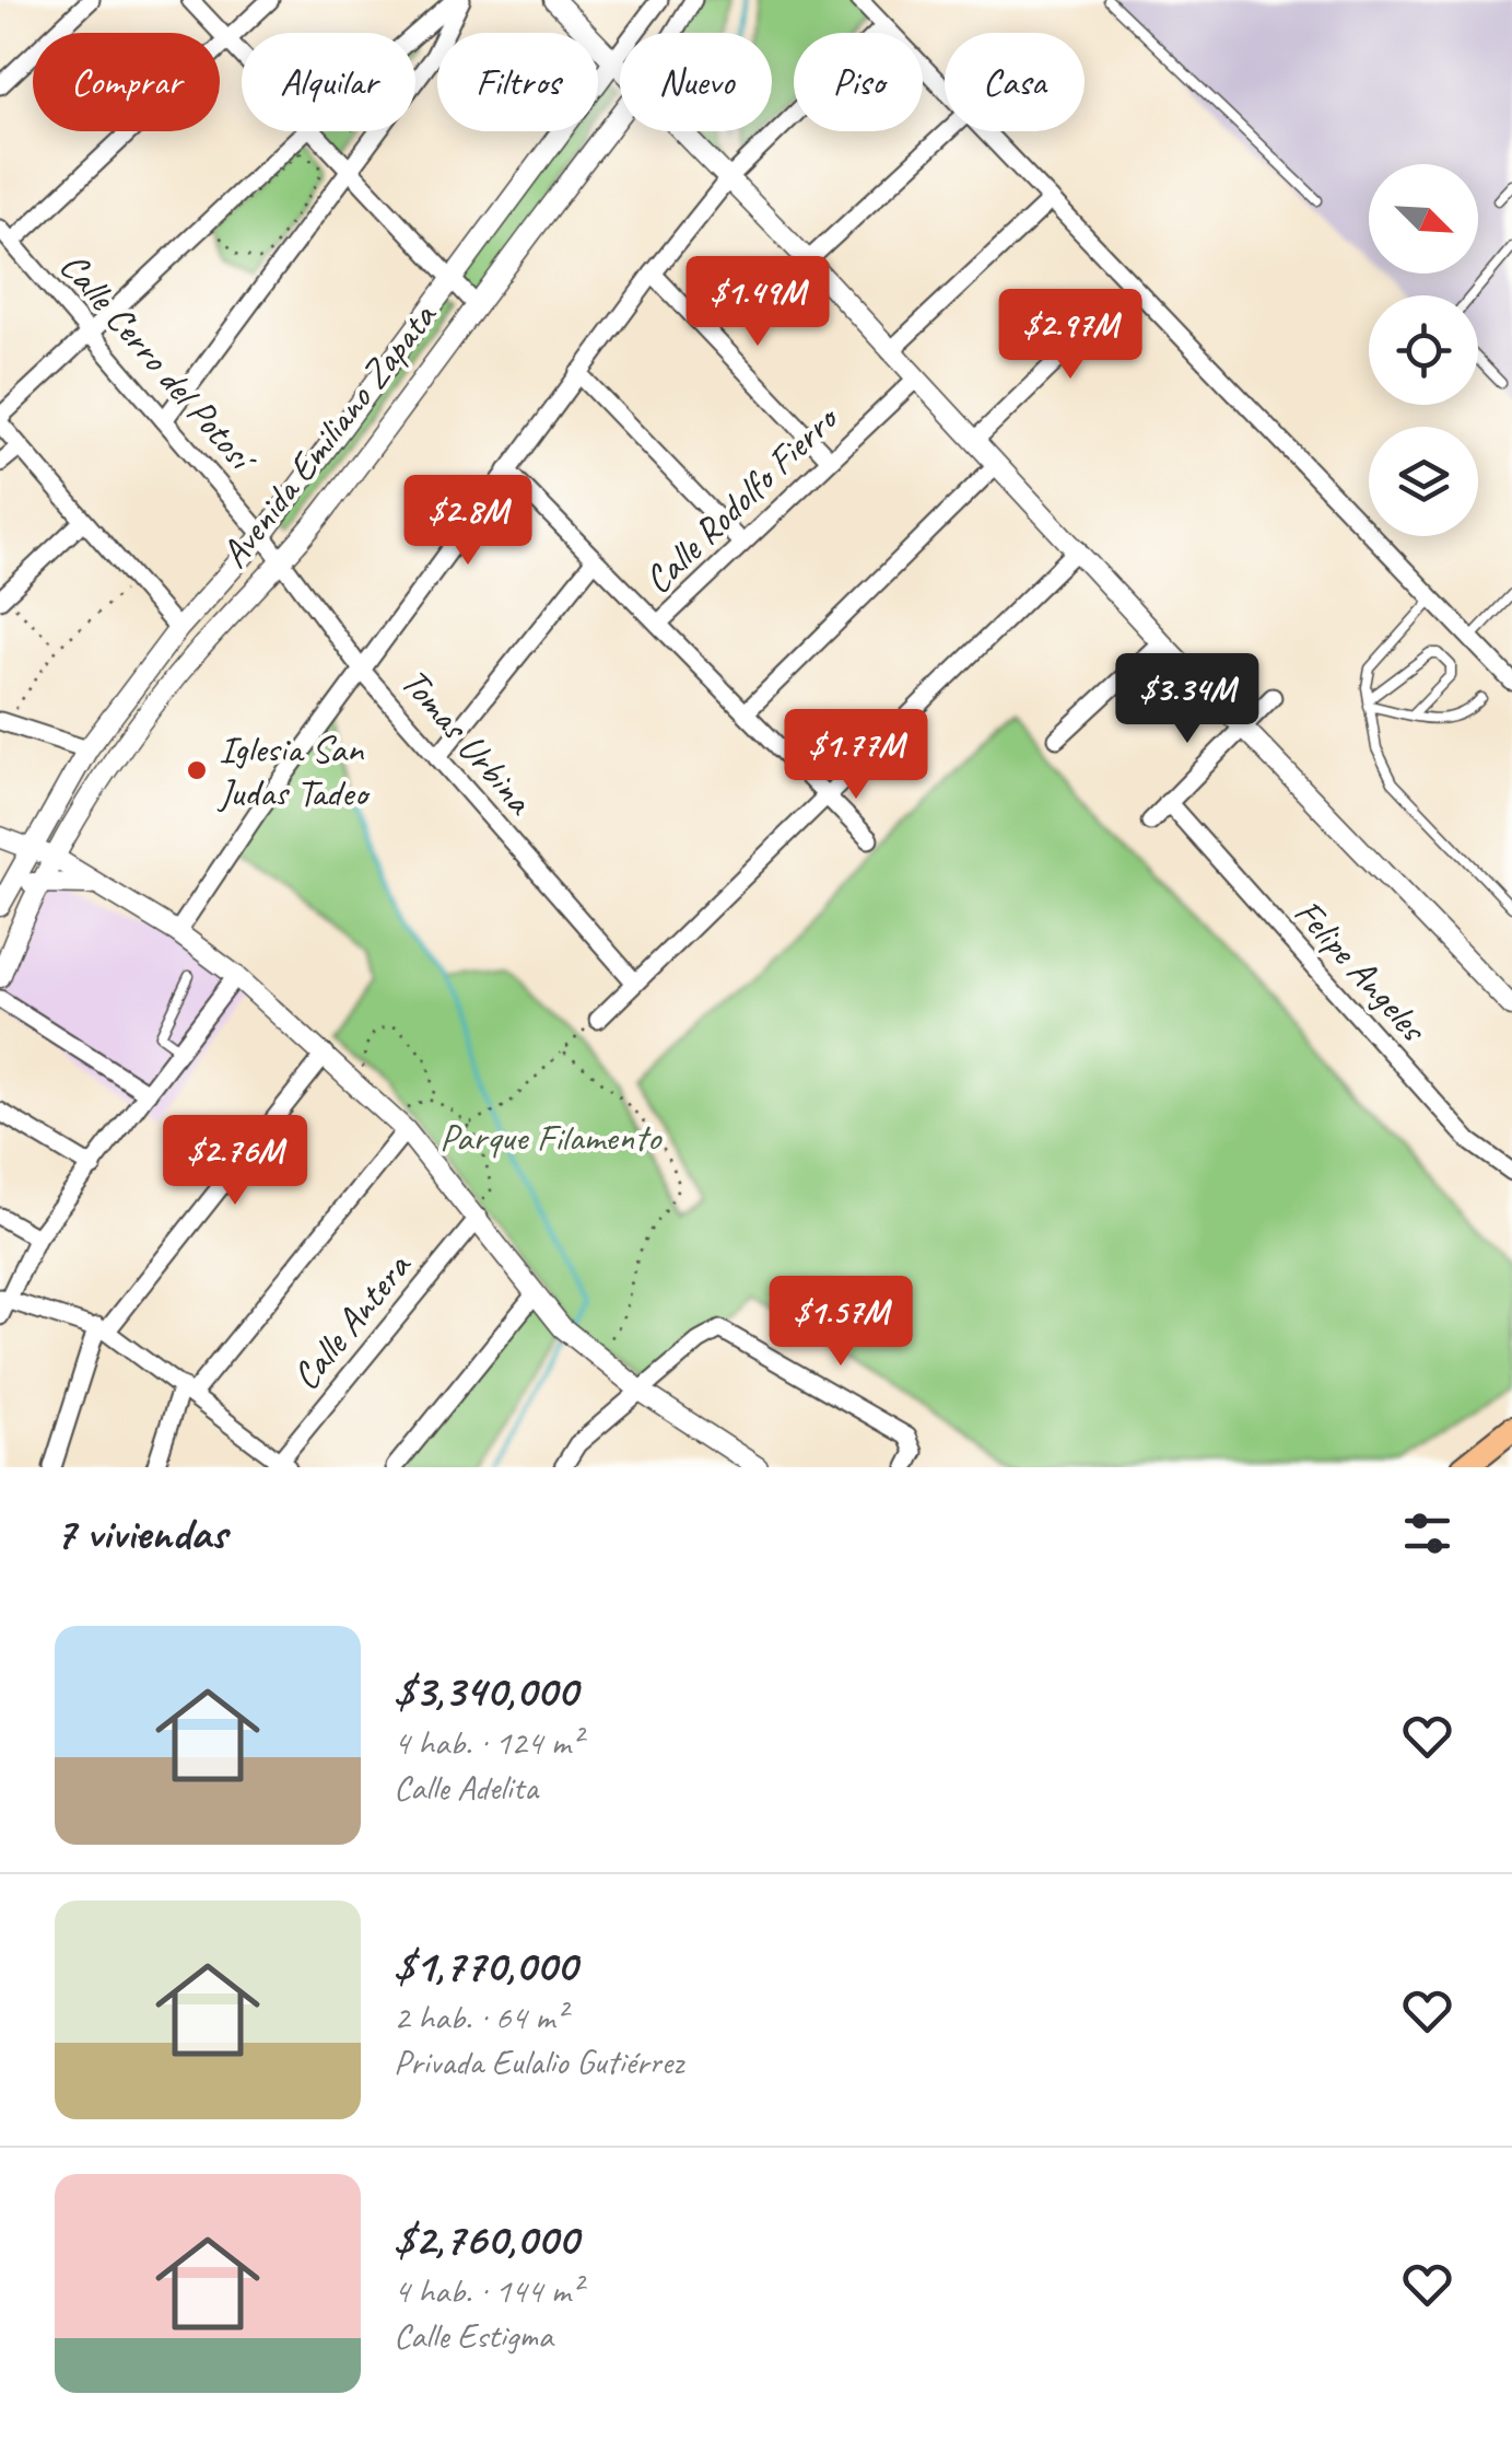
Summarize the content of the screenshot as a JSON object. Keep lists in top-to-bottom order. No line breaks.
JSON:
{"streets":{"street":["Calle Cerro del Potosí","Avenida Emiliano Zapata","Calle Rodolfo Fierro","Tomas Urbina","Felipe Angeles","Calle Antera"]},"crossings":[["Calle Cerro del Potosí","Avenida Emiliano Zapata"],["Calle Cerro del Potosí","Tomas Urbina"],["Avenida Emiliano Zapata","Tomas Urbina"]],"parks":["Parque Filamento"],"places":["Iglesia San Judas Tadeo"],"north":"bottom right","page":{"chip":["Comprar","Alquilar","Filtros","Nuevo","Piso","Casa"],"price":["$1.49M","$2.97M","$2.8M","$3.34M","$1.77M","$2.76M","$1.57M"],"heading":"7 viviendas","list":[{"name":"$3,340,000","note":"4 hab. · 124 m² · Calle Adelita"},{"name":"$1,770,000","note":"2 hab. · 64 m² · Privada Eulalio Gutiérrez"},{"name":"$2,760,000","note":"4 hab. · 144 m² · Calle Estigma"}]}}
